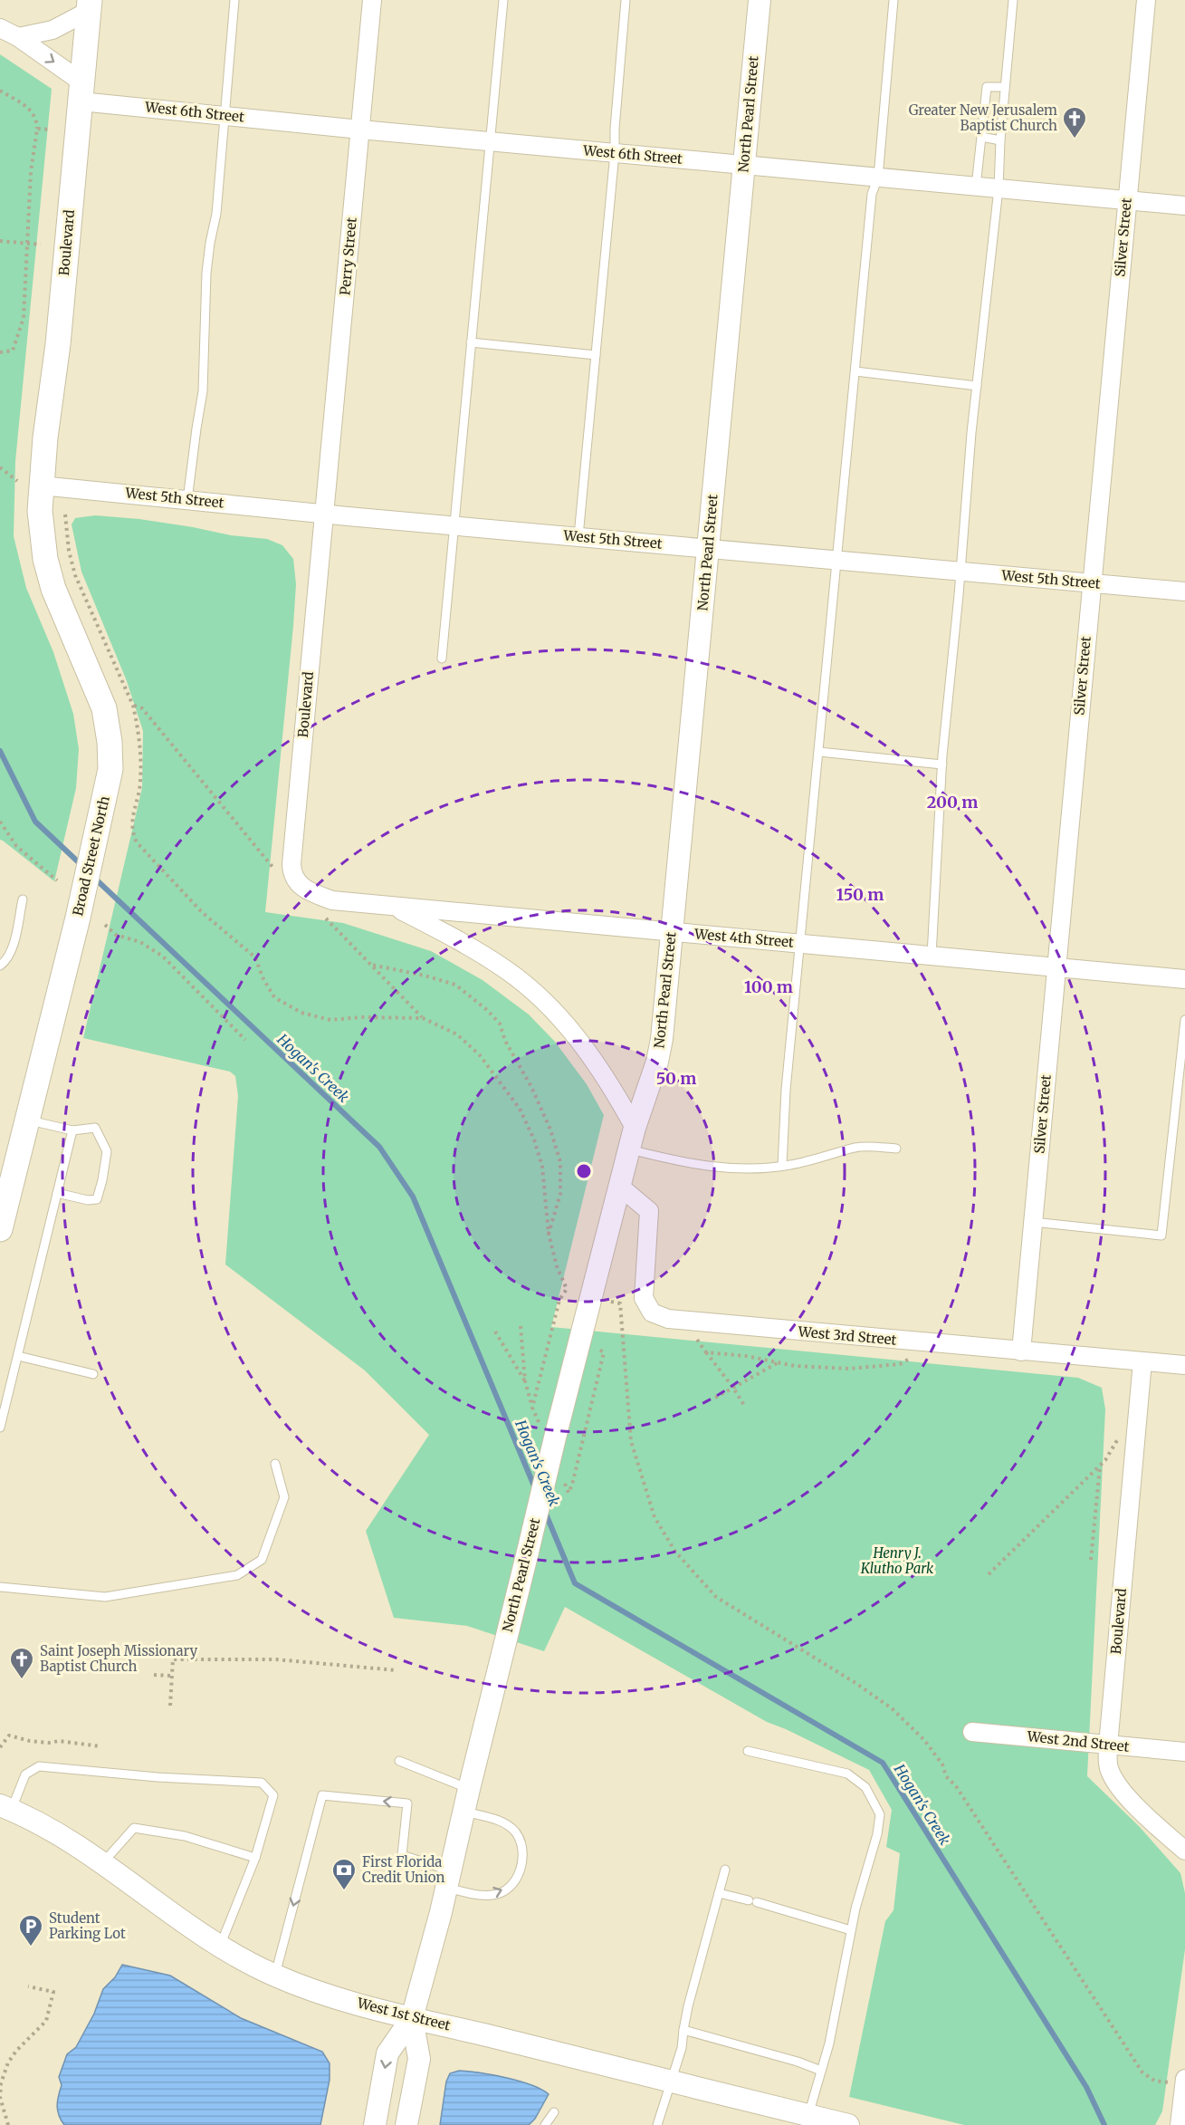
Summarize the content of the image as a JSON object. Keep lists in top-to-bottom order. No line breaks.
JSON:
{"streets":{"main road":["Boulevard","Broad Street North"],"street":["West 6th Street","North Pearl Street","Silver Street","Perry Street","West 5th Street","West 4th Street","West 3rd Street","West 2nd Street","West 1st Street"]},"crossings":[["West 6th Street","North Pearl Street"],["West 6th Street","Silver Street"],["West 6th Street","Boulevard"],["West 6th Street","Perry Street"],["North Pearl Street","West 5th Street"],["North Pearl Street","West 4th Street"],["North Pearl Street","West 3rd Street"],["North Pearl Street","West 1st Street"],["Silver Street","West 5th Street"],["Silver Street","West 4th Street"],["Silver Street","West 3rd Street"],["Boulevard","Perry Street"],["Boulevard","West 5th Street"],["Boulevard","Broad Street North"],["Boulevard","West 4th Street"],["Boulevard","West 3rd Street"],["Boulevard","West 2nd Street"],["Perry Street","West 5th Street"],["West 5th Street","Broad Street North"]],"water":["Hogan's Creek"],"parks":["Henry J. Klutho Park"],"places":{"church":["Greater New Jerusalem Baptist Church","Saint Joseph Missionary Baptist Church"],"bank":["First Florida Credit Union"],"parking":["Student Parking Lot"]},"rings":["200 m","150 m","100 m","50 m"]}
